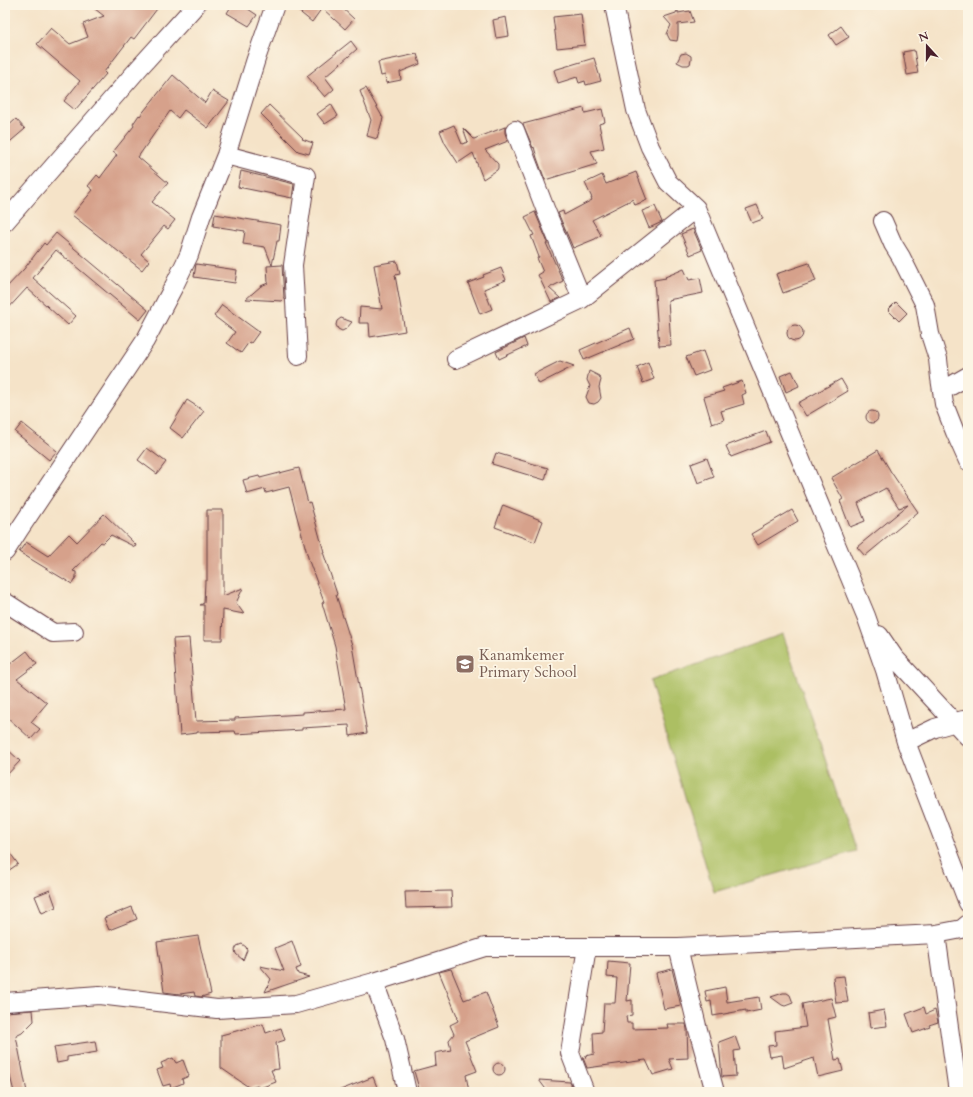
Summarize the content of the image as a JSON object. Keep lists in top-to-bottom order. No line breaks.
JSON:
{"places":{"school or university":["Kanamkemer Primary School"]},"north":"top"}
